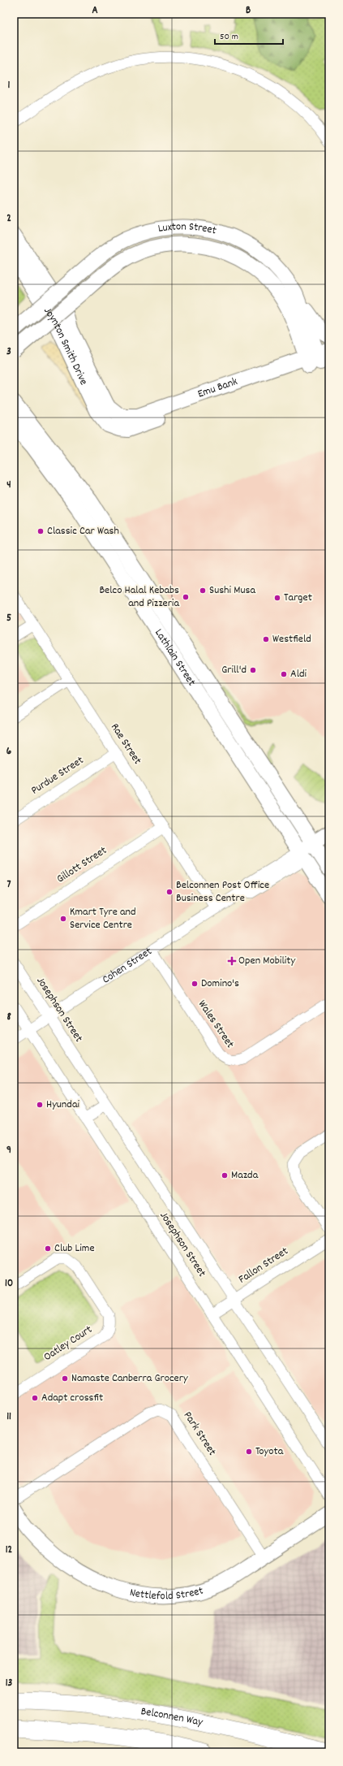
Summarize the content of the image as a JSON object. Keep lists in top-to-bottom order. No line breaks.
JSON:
{"streets":{"main road":["Luxton Street","Joynton Smith Drive","Emu Bank","Lathlain Street","Cohen Street","Nettlefold Street","Belconnen Way"],"street":["Rae Street","Purdue Street","Gillott Street","Josephson Street","Wales Street","Fallon Street","Oatley Court","Park Street"]},"crossings":[["Luxton Street","Emu Bank"],["Joynton Smith Drive","Emu Bank"],["Lathlain Street","Cohen Street"],["Rae Street","Purdue Street"],["Rae Street","Gillott Street"],["Rae Street","Cohen Street"],["Cohen Street","Josephson Street"],["Cohen Street","Wales Street"],["Josephson Street","Fallon Street"],["Park Street","Nettlefold Street"]],"places":{"other":["Classic Car Wash","Sushi Musa","Belco Halal Kebabs and Pizzeria","Target","Westfield","Grill'd","Aldi","Belconnen Post Office Business Centre","Kmart Tyre and Service Centre","Domino's","Hyundai","Mazda","Club Lime","Namaste Canberra Grocery","Adapt crossfit","Toyota"],"health":["Open Mobility"]},"scale_bar":"50 m","grid":{"columns":["A","B"],"rows":["1","2","3","4","5","6","7","8","9","10","11","12","13"]}}
